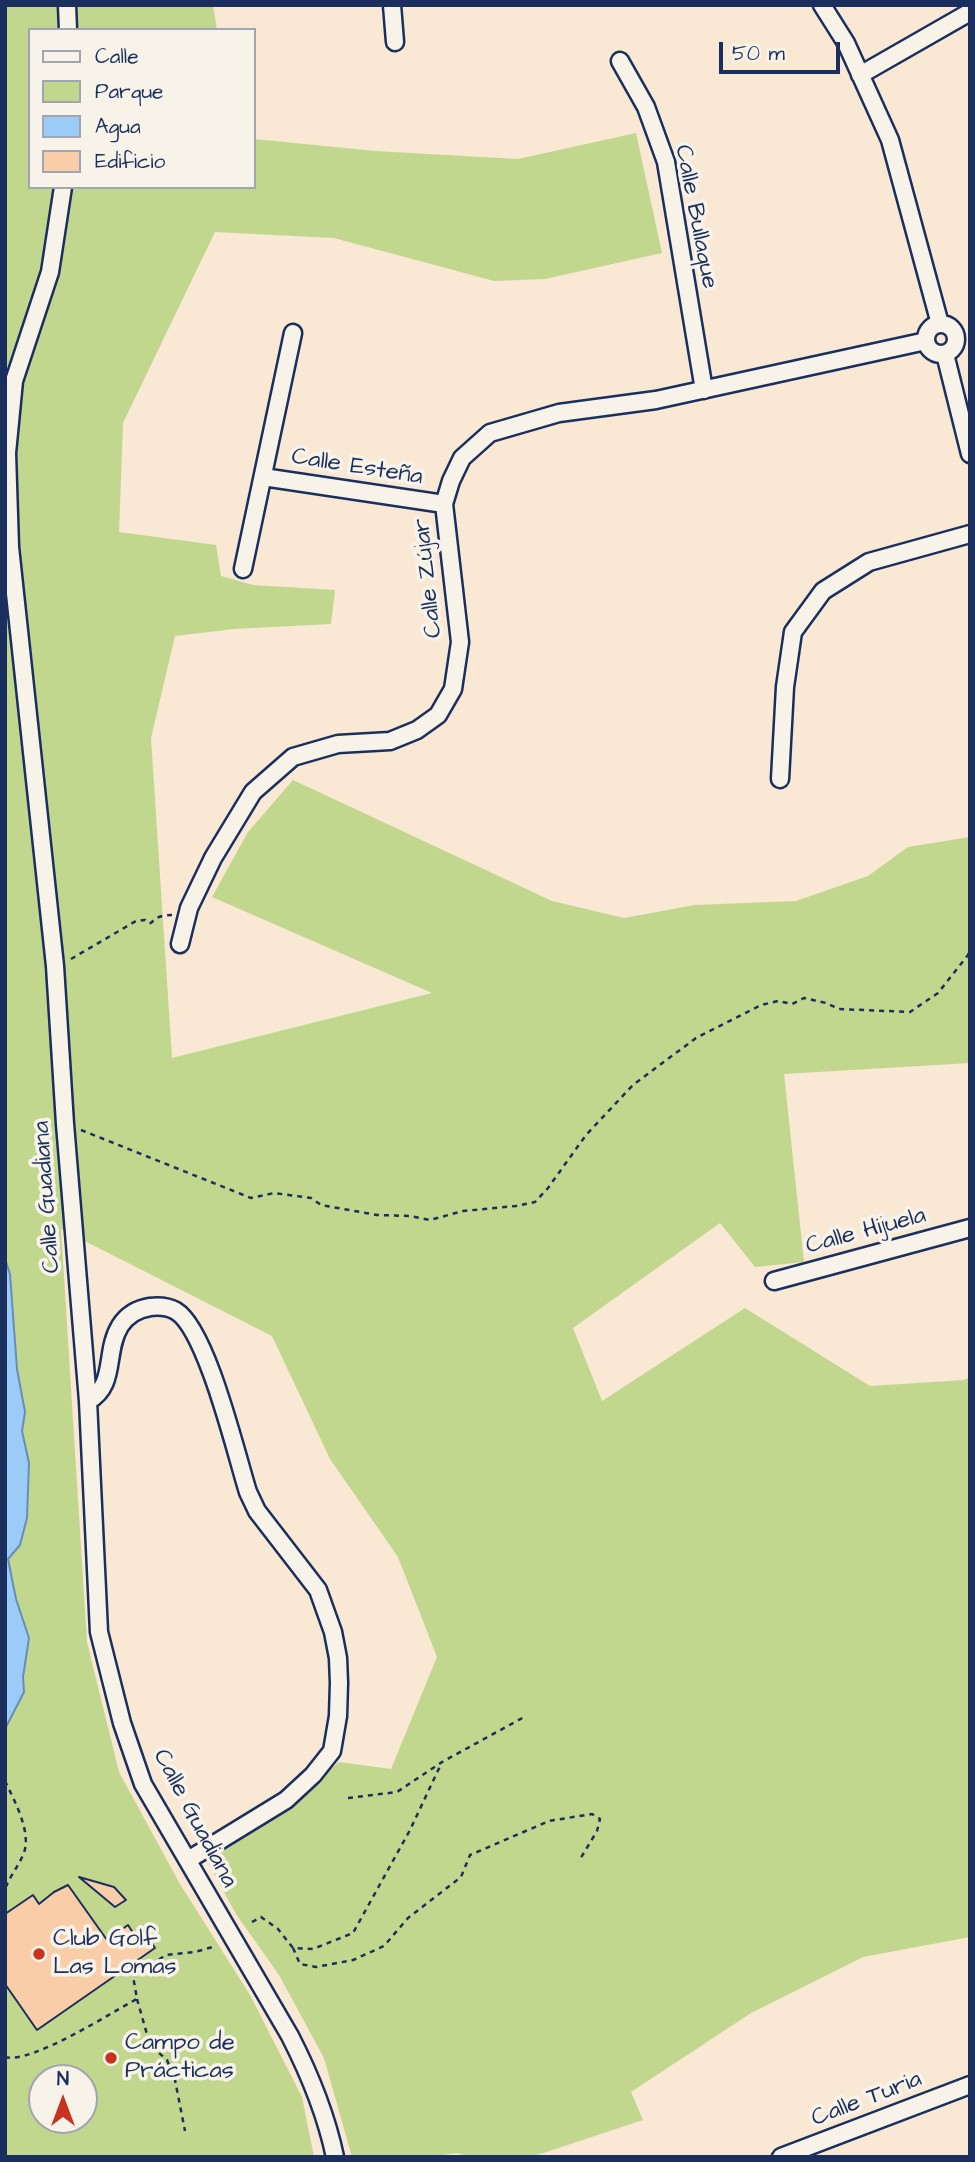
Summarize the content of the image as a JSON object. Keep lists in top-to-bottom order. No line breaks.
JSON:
{"streets":{"street":["Calle Bullaque","Calle Esteña","Calle Zújar","Calle Guadiana","Calle Hijuela","Calle Turia"]},"crossings":[["Calle Bullaque","Calle Zújar"],["Calle Esteña","Calle Zújar"]],"places":["Club Golf Las Lomas","Campo de Prácticas"],"legend":["Calle","Parque","Agua","Edificio"],"scale_bar":"50 m","north":"top"}
